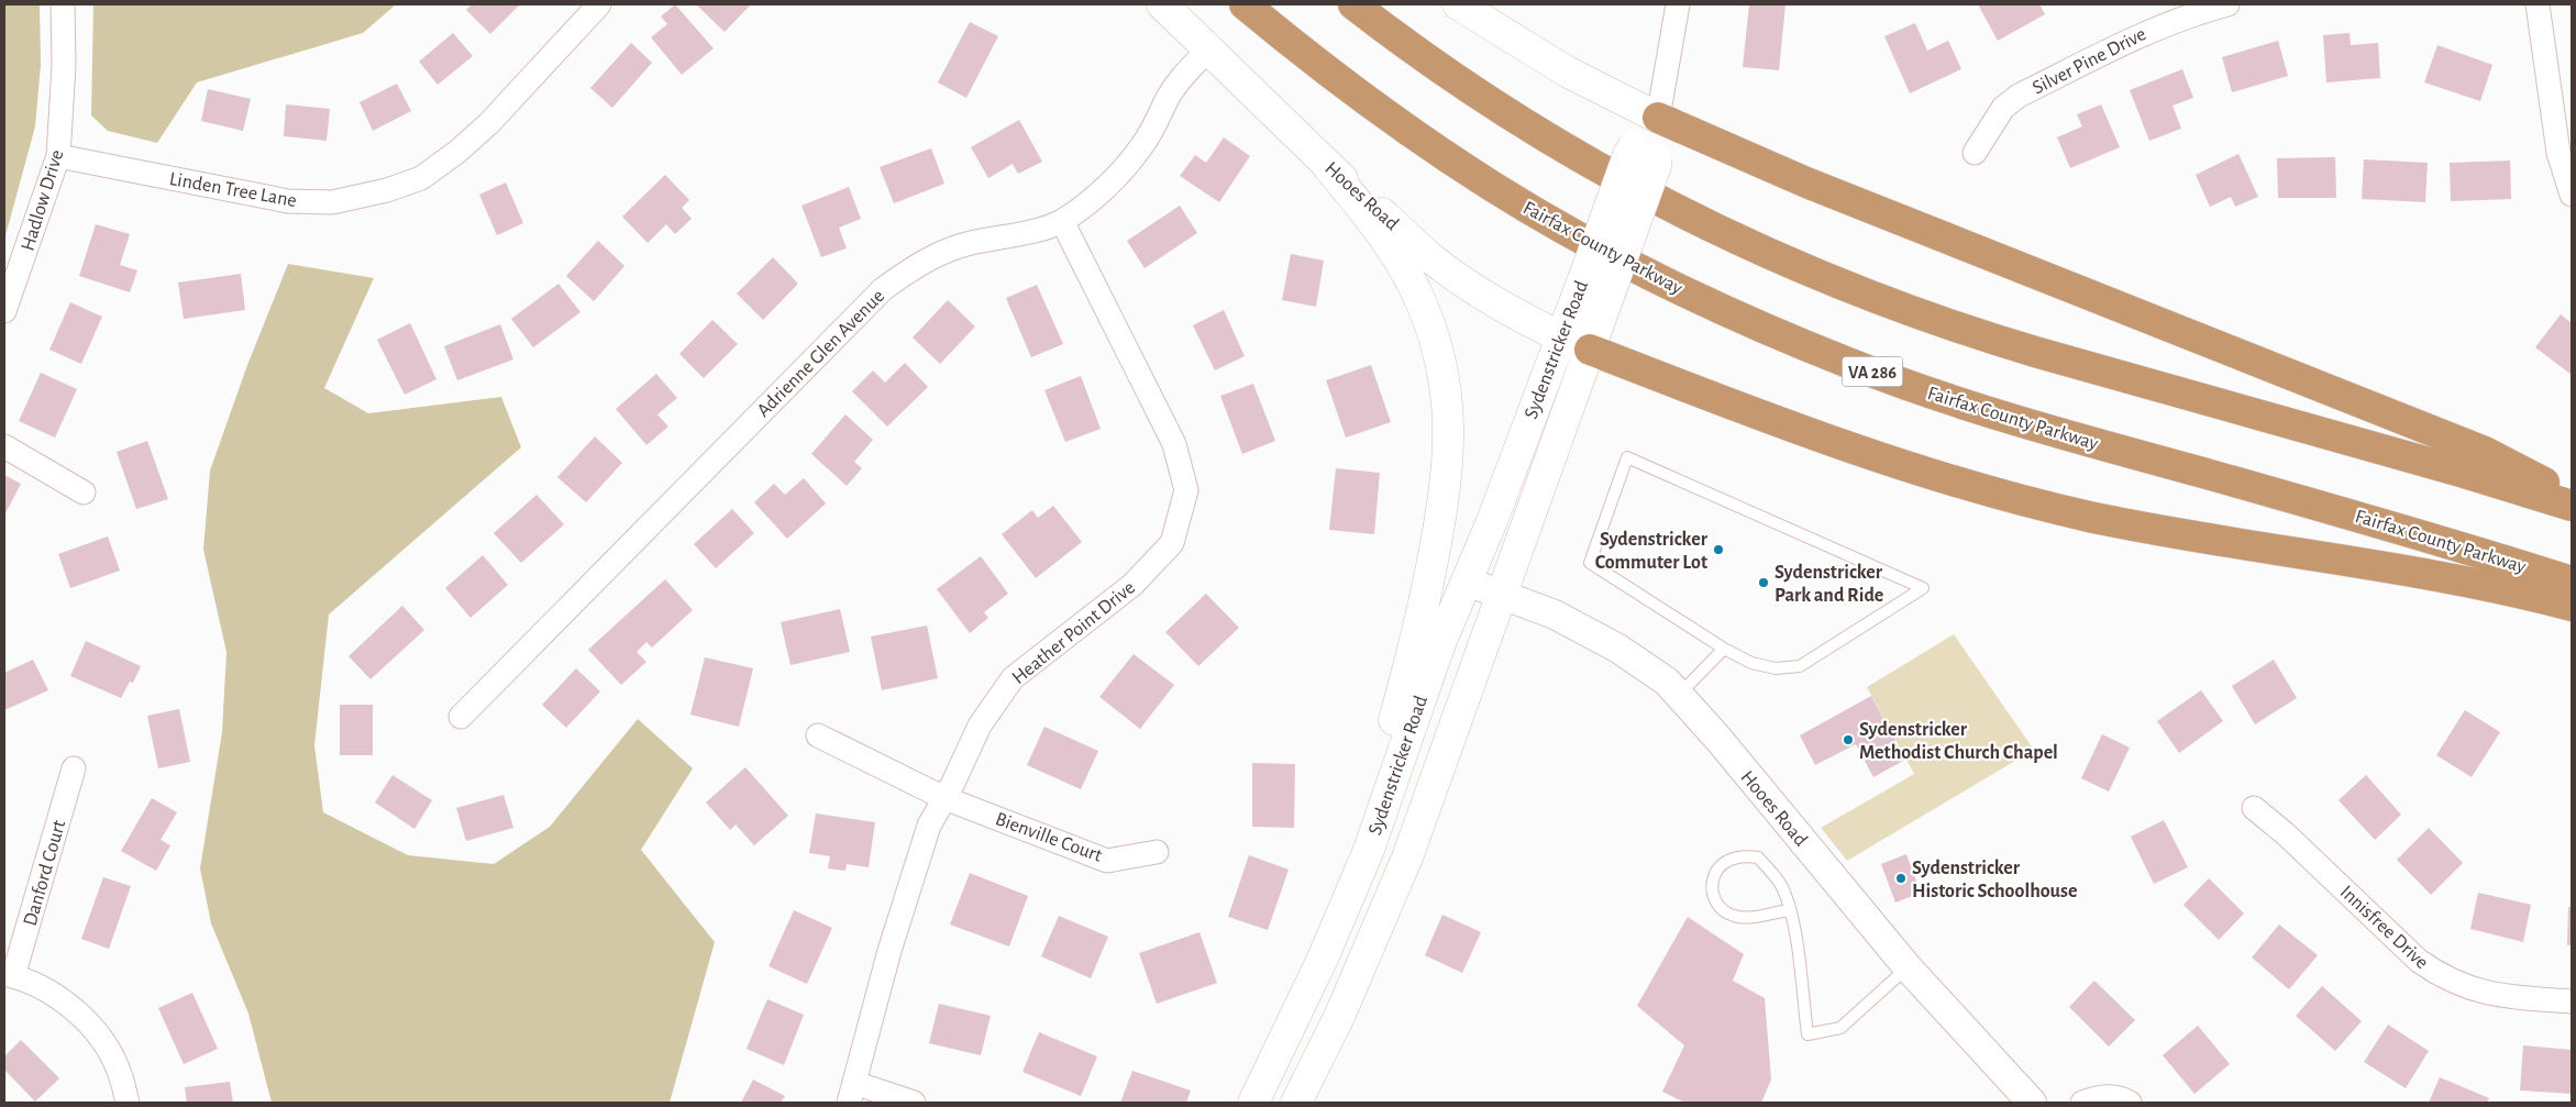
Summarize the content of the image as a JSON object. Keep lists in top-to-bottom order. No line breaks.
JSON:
{"streets":{"highway":["Fairfax County Parkway","VA 286"],"main road":["Hooes Road","Sydenstricker Road"],"street":["Silver Pine Drive","Linden Tree Lane","Hadlow Drive","Adrienne Glen Avenue","Heather Point Drive","Bienville Court","Danford Court","Innisfree Drive"]},"crossings":[["Linden Tree Lane","Hadlow Drive"],["Hooes Road","Sydenstricker Road"],["Hooes Road","Adrienne Glen Avenue"],["Adrienne Glen Avenue","Heather Point Drive"],["Heather Point Drive","Bienville Court"]],"places":["Sydenstricker Commuter Lot","Sydenstricker Park and Ride","Sydenstricker Methodist Church Chapel","Sydenstricker Historic Schoolhouse"]}
